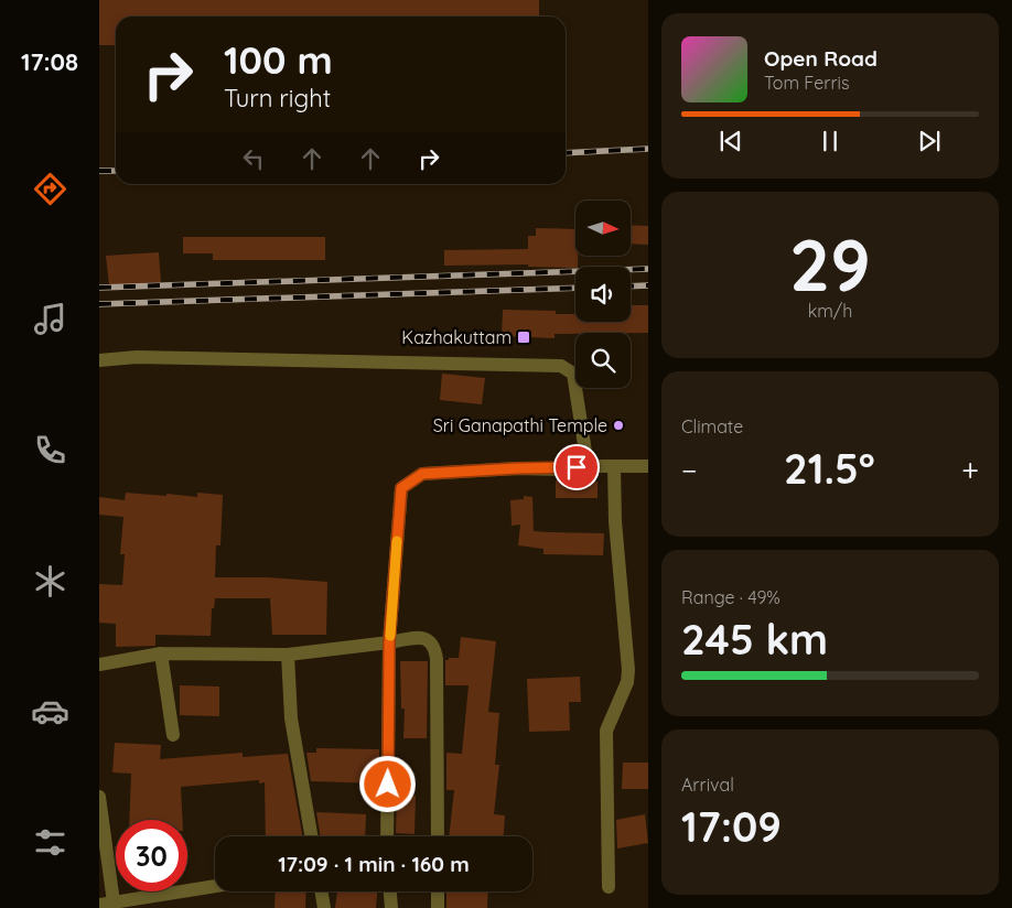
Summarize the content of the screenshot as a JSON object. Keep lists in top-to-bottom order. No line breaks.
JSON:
{"places":{"transit":["Kazhakuttam"],"other":["Sri Ganapathi Temple"]},"north":"right","page":{"tabs":"17:08","turn":["100 m","Turn right"],"song":["Open Road","Tom Ferris"],"tile":[["29","km/h"],"Climate",["Range · 49%","245 km"],["Arrival","17:09"]],"heat":["−","21.5°","+"],"limit":"30","trip":"17:09 · 1 min · 160 m"}}
